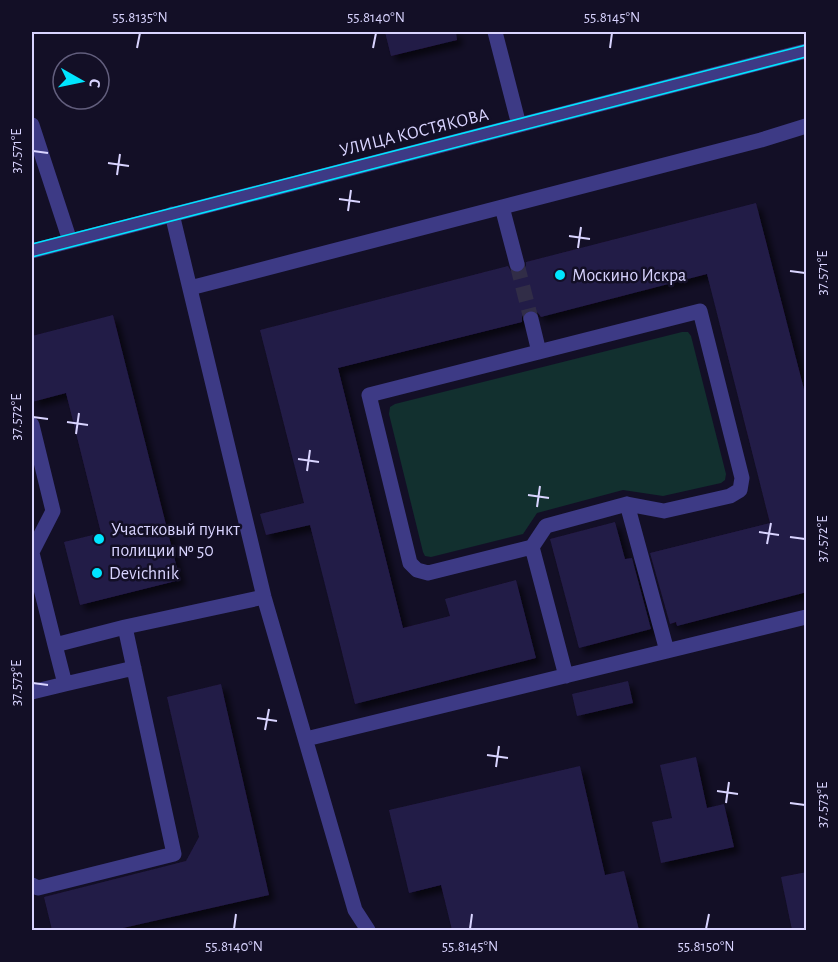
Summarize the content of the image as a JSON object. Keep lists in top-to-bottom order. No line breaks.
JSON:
{"streets":{"street":["УЛИЦА КОСТЯКОВА"]},"places":["Москино Искра","Участковый пункт полиции № 50","Devichnik"],"north":"right","coordinates":["55.8135°N","55.8140°N","55.8145°N","37.571°E","37.572°E","37.573°E","55.8150°N"]}
